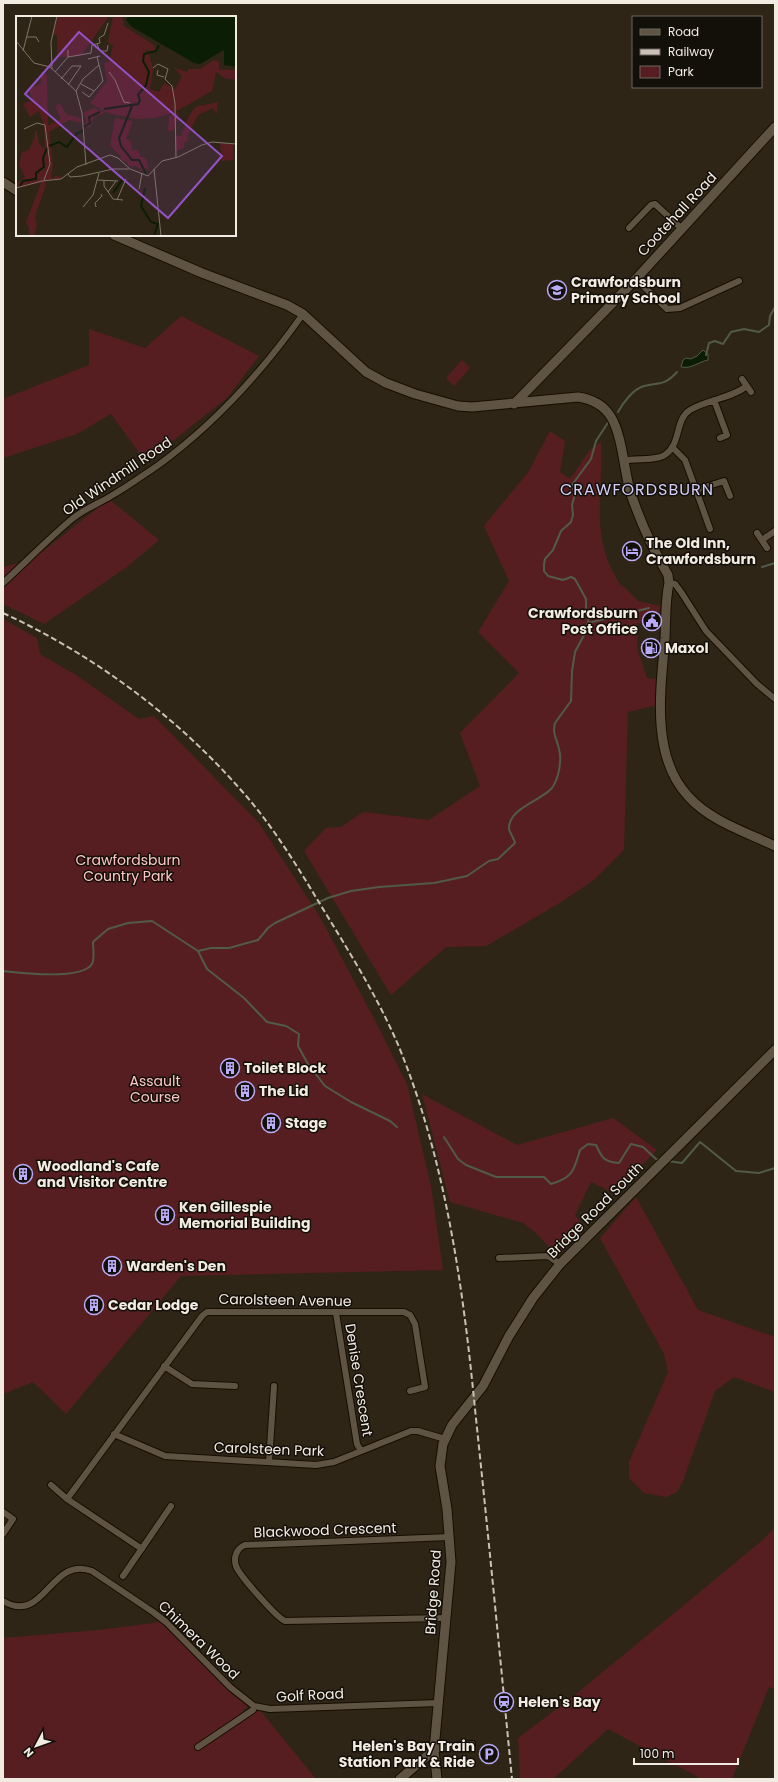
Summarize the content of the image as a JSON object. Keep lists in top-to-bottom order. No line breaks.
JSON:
{"streets":{"street":["Cootehall Road","Old Windmill Road","Bridge Road South","Carolsteen Avenue","Denise Crescent","Carolsteen Park","Blackwood Crescent","Bridge Road","Chimera Wood","Golf Road"]},"crossings":[["Bridge Road South","Bridge Road"],["Carolsteen Avenue","Denise Crescent"],["Carolsteen Avenue","Carolsteen Park"],["Denise Crescent","Carolsteen Park"],["Carolsteen Park","Bridge Road"],["Blackwood Crescent","Bridge Road"],["Bridge Road","Golf Road"],["Chimera Wood","Golf Road"]],"districts":["CRAWFORDSBURN"],"parks":["Crawfordsburn Country Park","Assault Course"],"places":{"school or university":["Crawfordsburn Primary School"],"hotel":["The Old Inn, Crawfordsburn"],"public building":["Crawfordsburn Post Office"],"fuel station":["Maxol"],"building":["Toilet Block","The Lid","Stage","Woodland's Cafe and Visitor Centre","Ken Gillespie Memorial Building","Warden's Den","Cedar Lodge"],"station":["Helen's Bay"],"parking":["Helen's Bay Train Station Park & Ride"]},"legend":["Road","Railway","Park"],"scale_bar":"100 m","north":"bottom left"}
